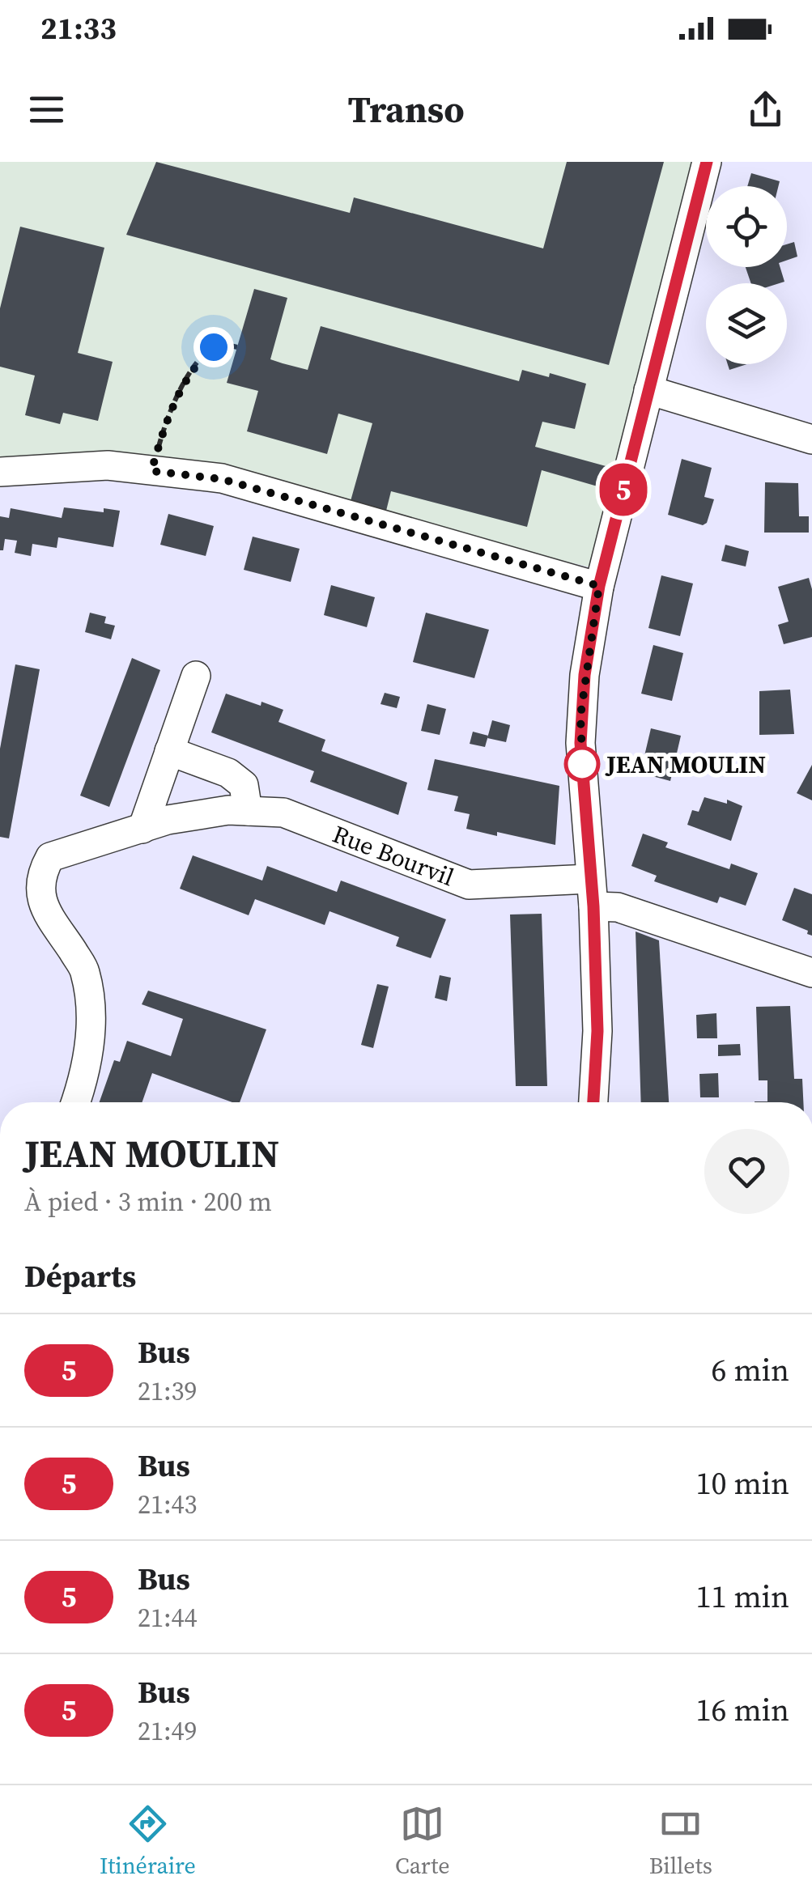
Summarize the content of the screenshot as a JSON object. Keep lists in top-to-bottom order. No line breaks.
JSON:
{"streets":{"street":["Rue Bourvil"]},"places":["JEAN MOULIN"],"lines":["bus line 5"],"page":{"status":"21:33","header":"Transo","on_map":"5","heading":[["JEAN MOULIN","À pied · 3 min · 200 m"],"Départs"],"list":[{"mark":"5","name":"Bus","note":"21:39","value":"6 min"},{"mark":"5","name":"Bus","note":"21:43","value":"10 min"},{"mark":"5","name":"Bus","note":"21:44","value":"11 min"},{"mark":"5","name":"Bus","note":"21:49","value":"16 min"}],"tabs":["Itinéraire","Carte","Billets"]}}
